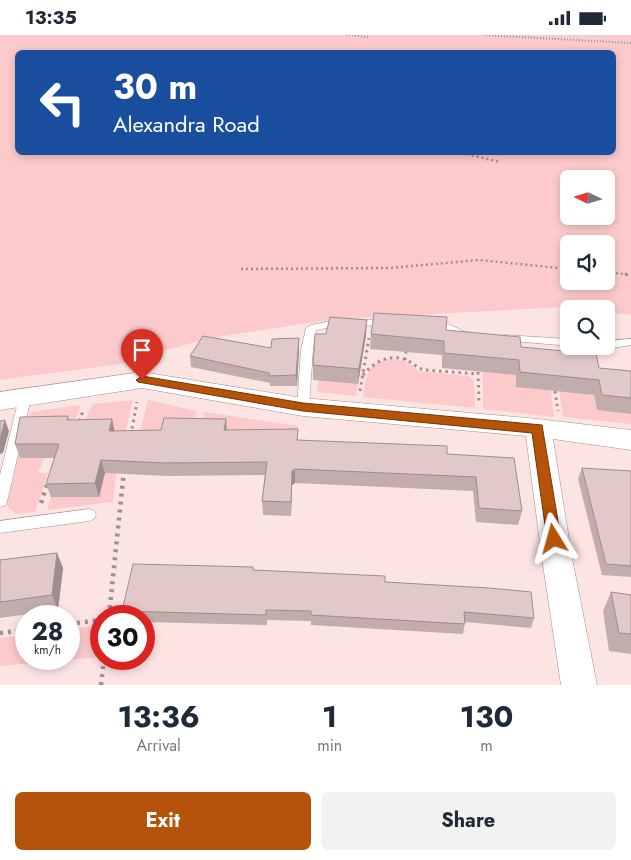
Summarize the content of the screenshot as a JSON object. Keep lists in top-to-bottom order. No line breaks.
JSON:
{"north":"left","page":{"status":"13:35","turn":["30 m","Alexandra Road"],"speed":"28 km/h","limit":"30","eta":["13:36","Arrival","1","min","130","m"],"buttons":["Exit","Share"]}}
